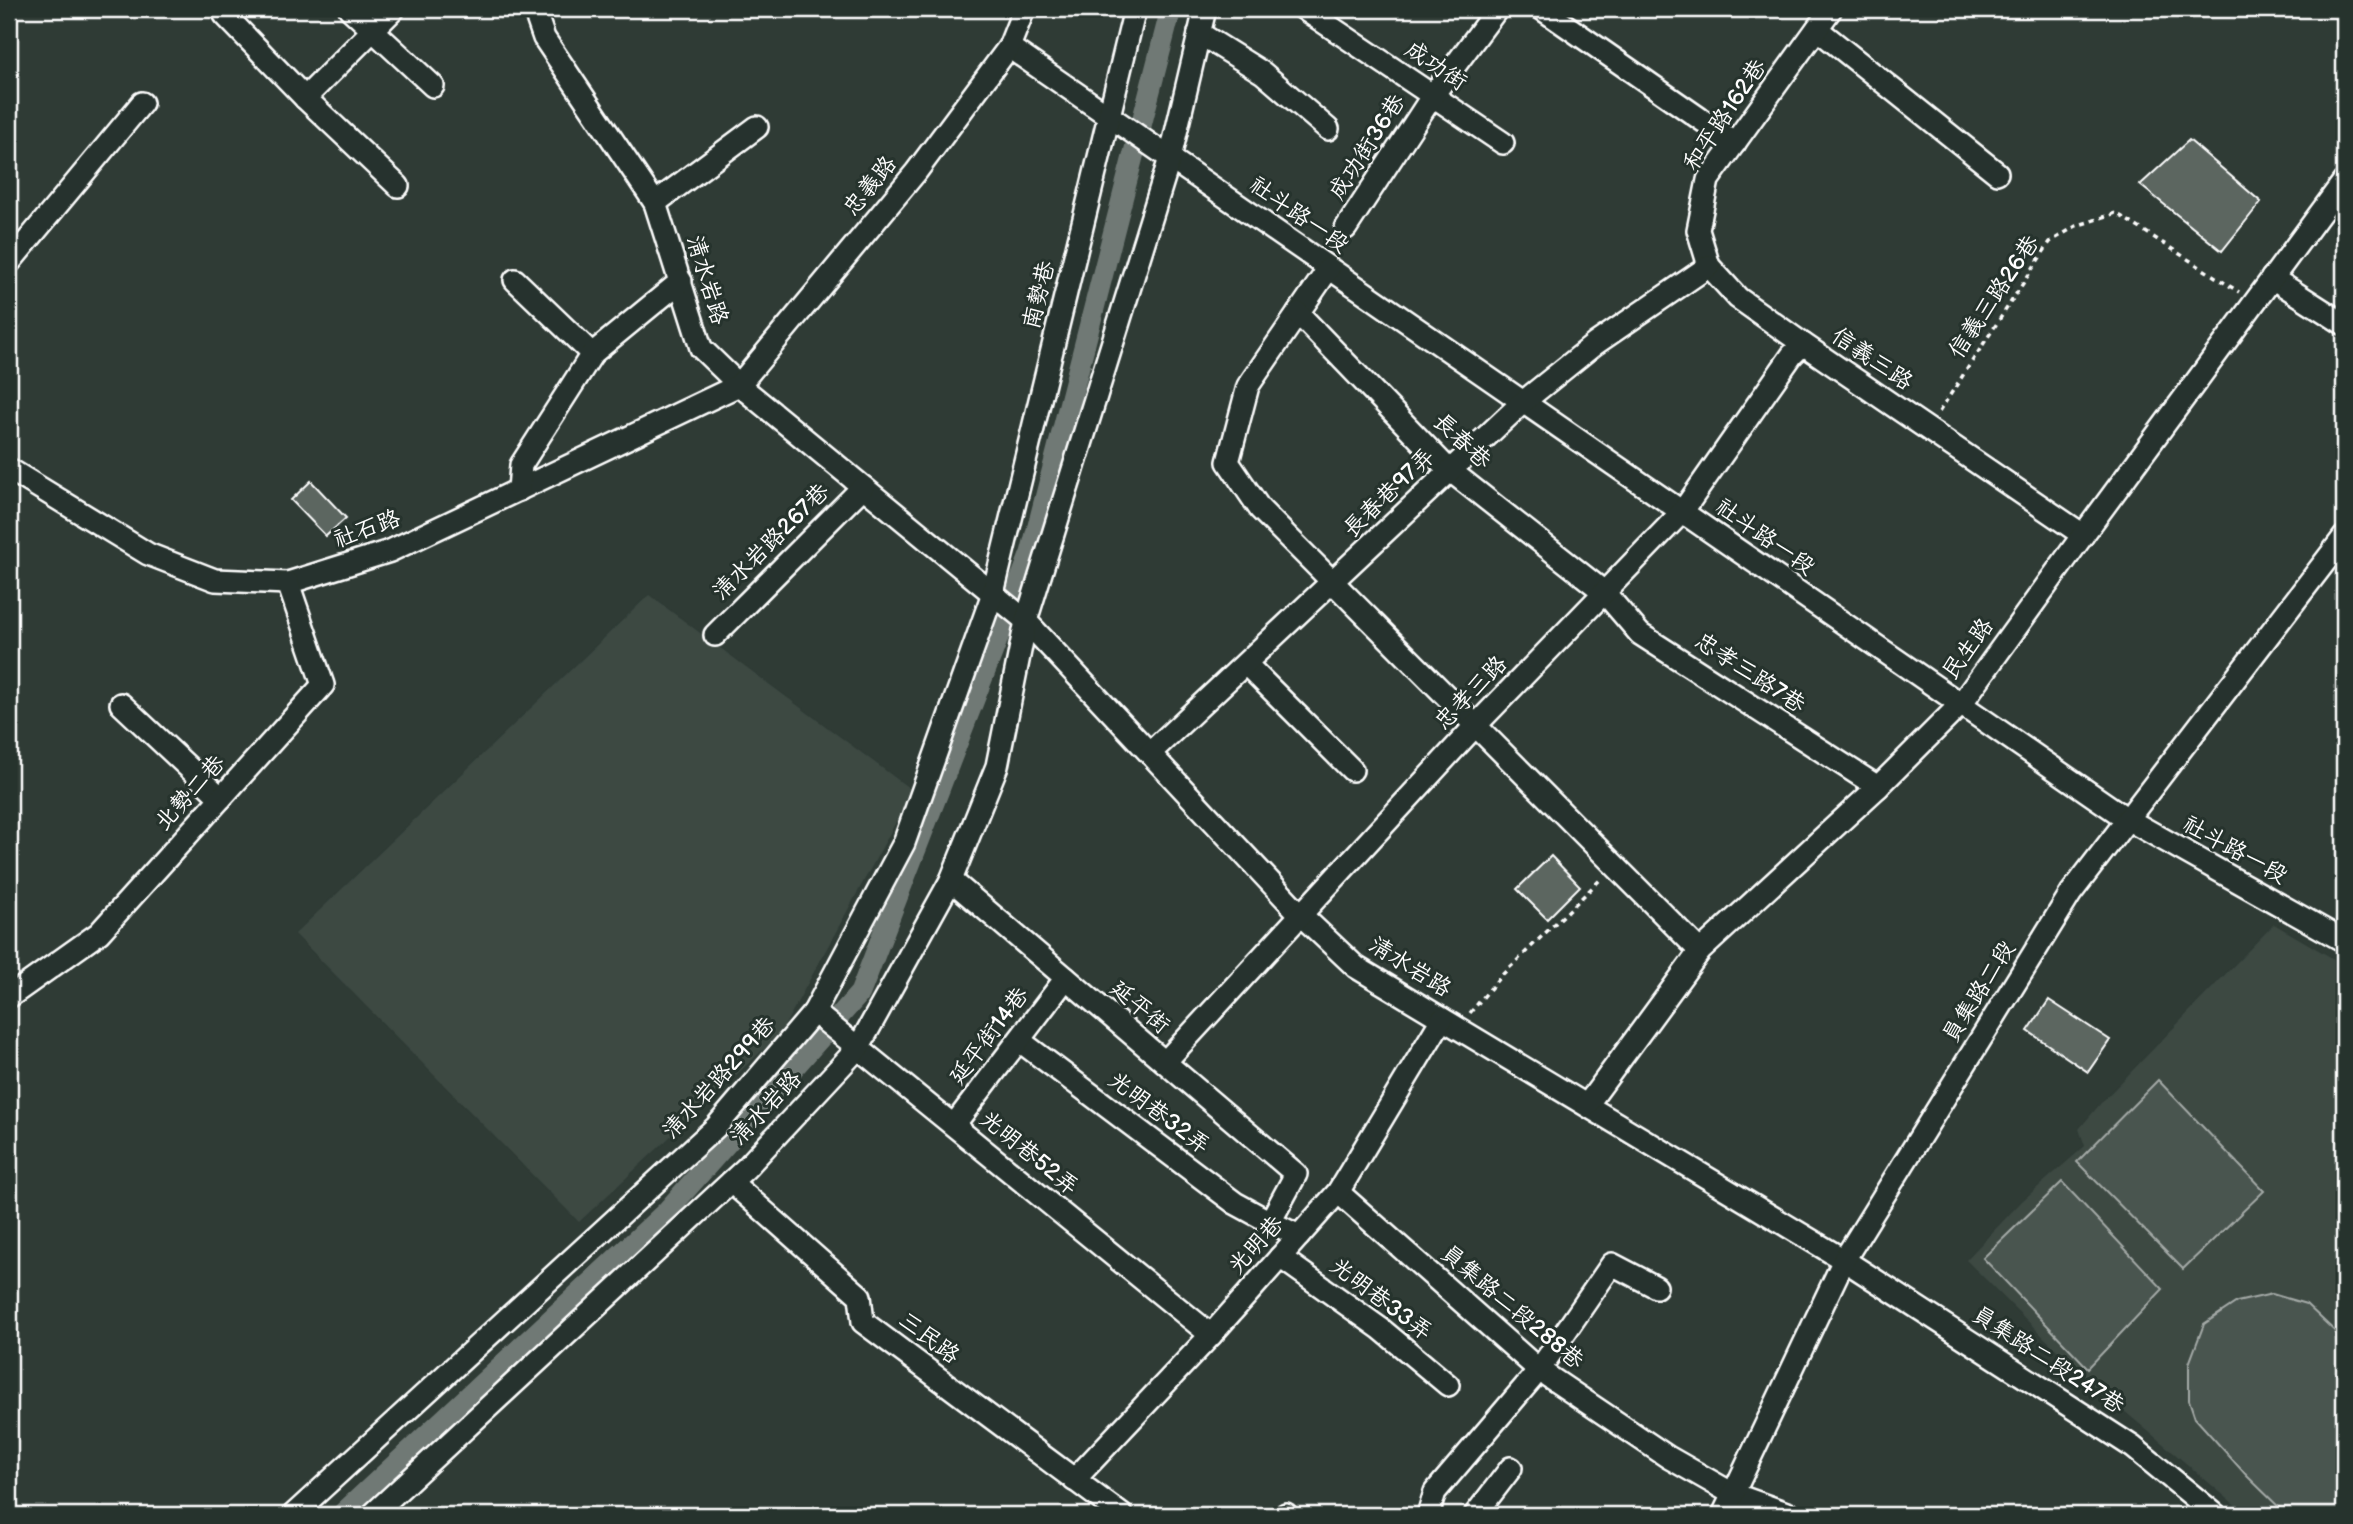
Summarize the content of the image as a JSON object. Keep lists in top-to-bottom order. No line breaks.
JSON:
{"streets":{"street":["成功街","和平路162巷","成功街36巷","忠義路","社斗路一段","清水岩路","南勢巷","信義三路","長春巷","長春巷97弄","社石路","清水岩路267巷","民生路","忠孝三路7巷","忠孝三路","北勢二巷","員集路二段","延平街","延平街14巷","清水岩路299巷","光明巷32弄","光明巷52弄","光明巷","光明巷33弄","員集路二段288巷","三民路","員集路二段247巷"],"path":["信義三路26巷"]},"crossings":[["成功街","成功街36巷"],["和平路162巷","信義三路"],["和平路162巷","長春巷97弄"],["忠義路","清水岩路"],["忠義路","社石路"],["社斗路一段","清水岩路"],["社斗路一段","南勢巷"],["社斗路一段","信義三路"],["社斗路一段","長春巷97弄"],["社斗路一段","民生路"],["社斗路一段","忠孝三路"],["社斗路一段","員集路二段"],["清水岩路","南勢巷"],["清水岩路","長春巷97弄"],["清水岩路","社石路"],["清水岩路","清水岩路267巷"],["清水岩路","民生路"],["清水岩路","忠孝三路"],["清水岩路","員集路二段"],["清水岩路","延平街"],["清水岩路","清水岩路299巷"],["清水岩路","光明巷52弄"],["清水岩路","光明巷"],["清水岩路","三民路"],["清水岩路","員集路二段247巷"],["南勢巷","清水岩路299巷"],["信義三路26巷","信義三路"],["信義三路26巷","民生路"],["信義三路","民生路"],["信義三路","忠孝三路"],["長春巷","長春巷97弄"],["長春巷","忠孝三路7巷"],["長春巷","忠孝三路"],["社石路","北勢二巷"],["民生路","忠孝三路7巷"],["忠孝三路7巷","忠孝三路"],["忠孝三路","延平街"],["員集路二段","員集路二段288巷"],["員集路二段","員集路二段247巷"],["延平街","延平街14巷"],["延平街","光明巷32弄"],["延平街14巷","光明巷32弄"],["延平街14巷","光明巷52弄"],["清水岩路299巷","光明巷52弄"],["光明巷32弄","光明巷"],["光明巷52弄","光明巷"],["光明巷","光明巷33弄"],["光明巷","員集路二段288巷"],["光明巷","三民路"]]}
